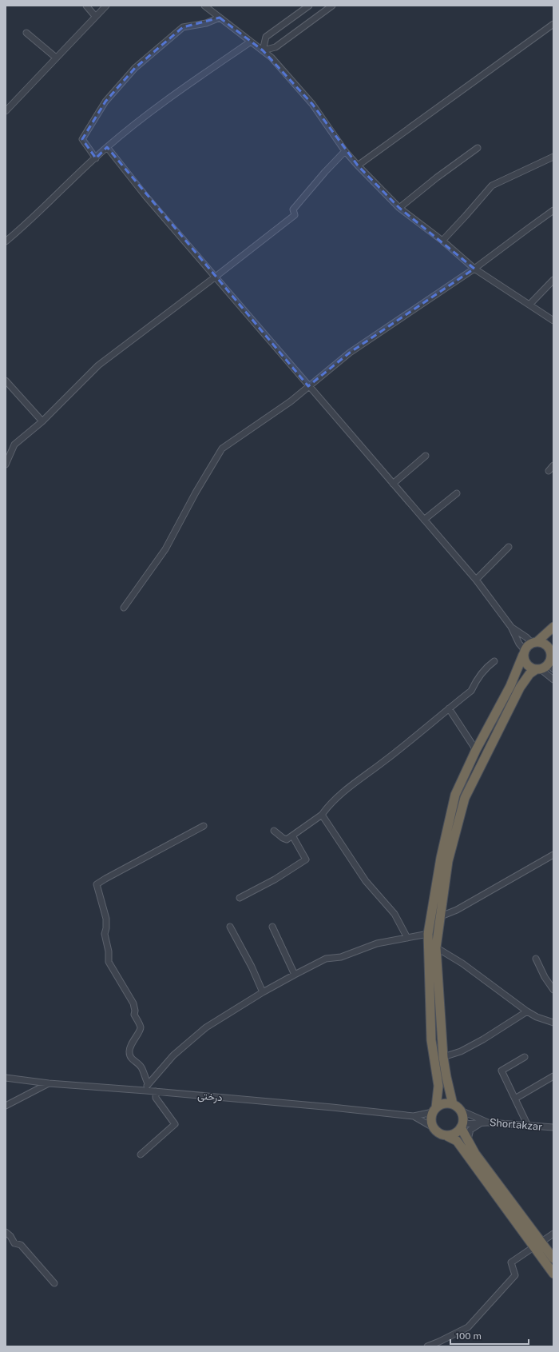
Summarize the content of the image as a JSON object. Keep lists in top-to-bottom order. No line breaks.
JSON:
{"streets":{"street":["درختی","Shortakzar"]},"scale_bar":"100 m"}
